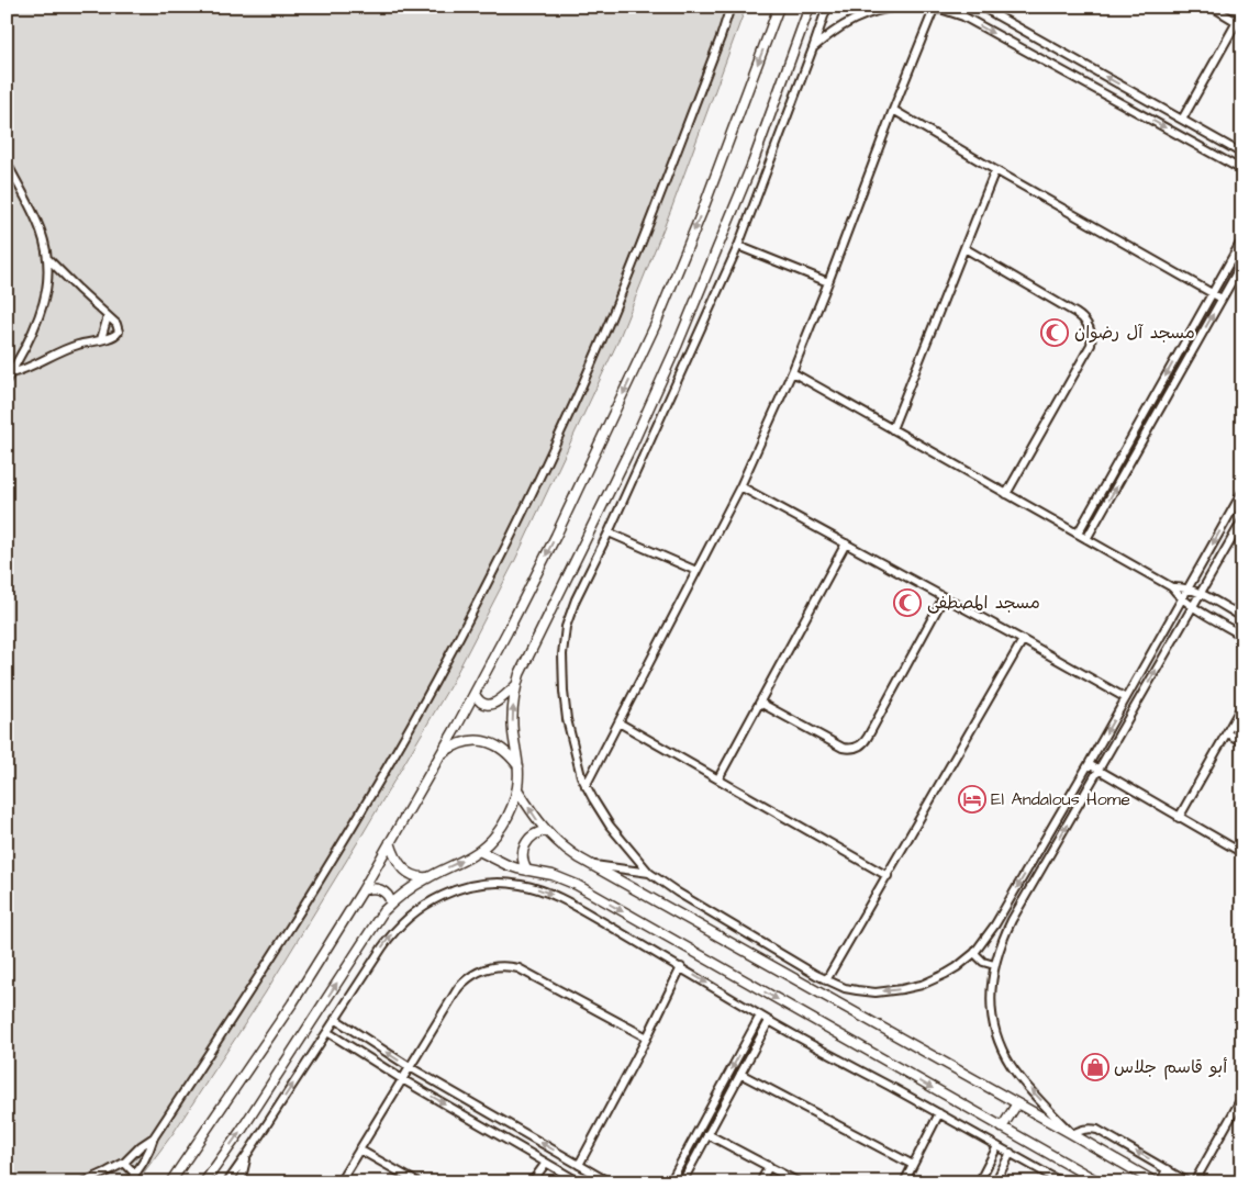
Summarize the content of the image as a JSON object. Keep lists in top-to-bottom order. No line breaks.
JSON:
{"places":{"mosque":["مسجد آل رضوان","مسجد المصطفى"],"hotel":["El Andalous Home"],"shop":["أبو قاسم جلاس"]}}
